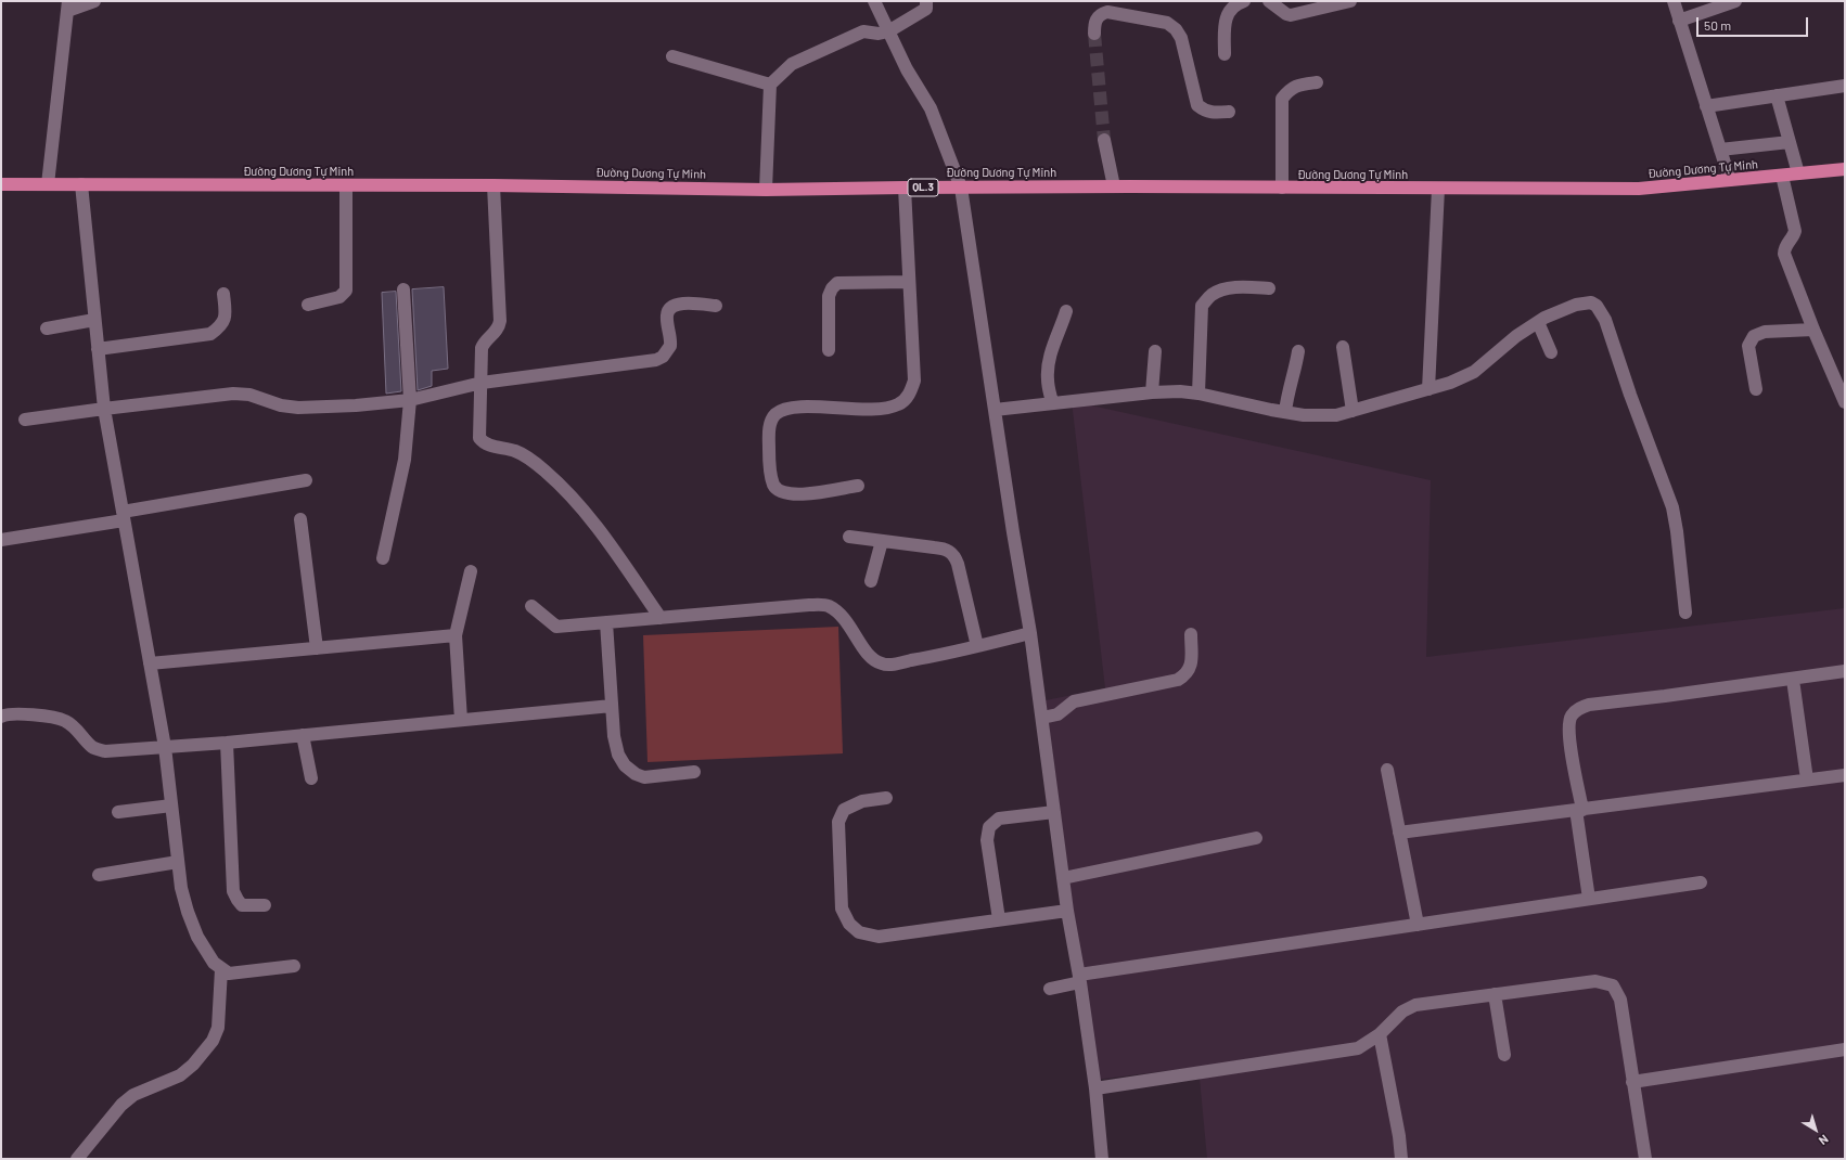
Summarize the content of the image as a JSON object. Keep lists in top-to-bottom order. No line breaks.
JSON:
{"streets":{"highway":["Đường Dương Tự Minh","QL.3"]},"scale_bar":"50 m","north":"bottom right"}
